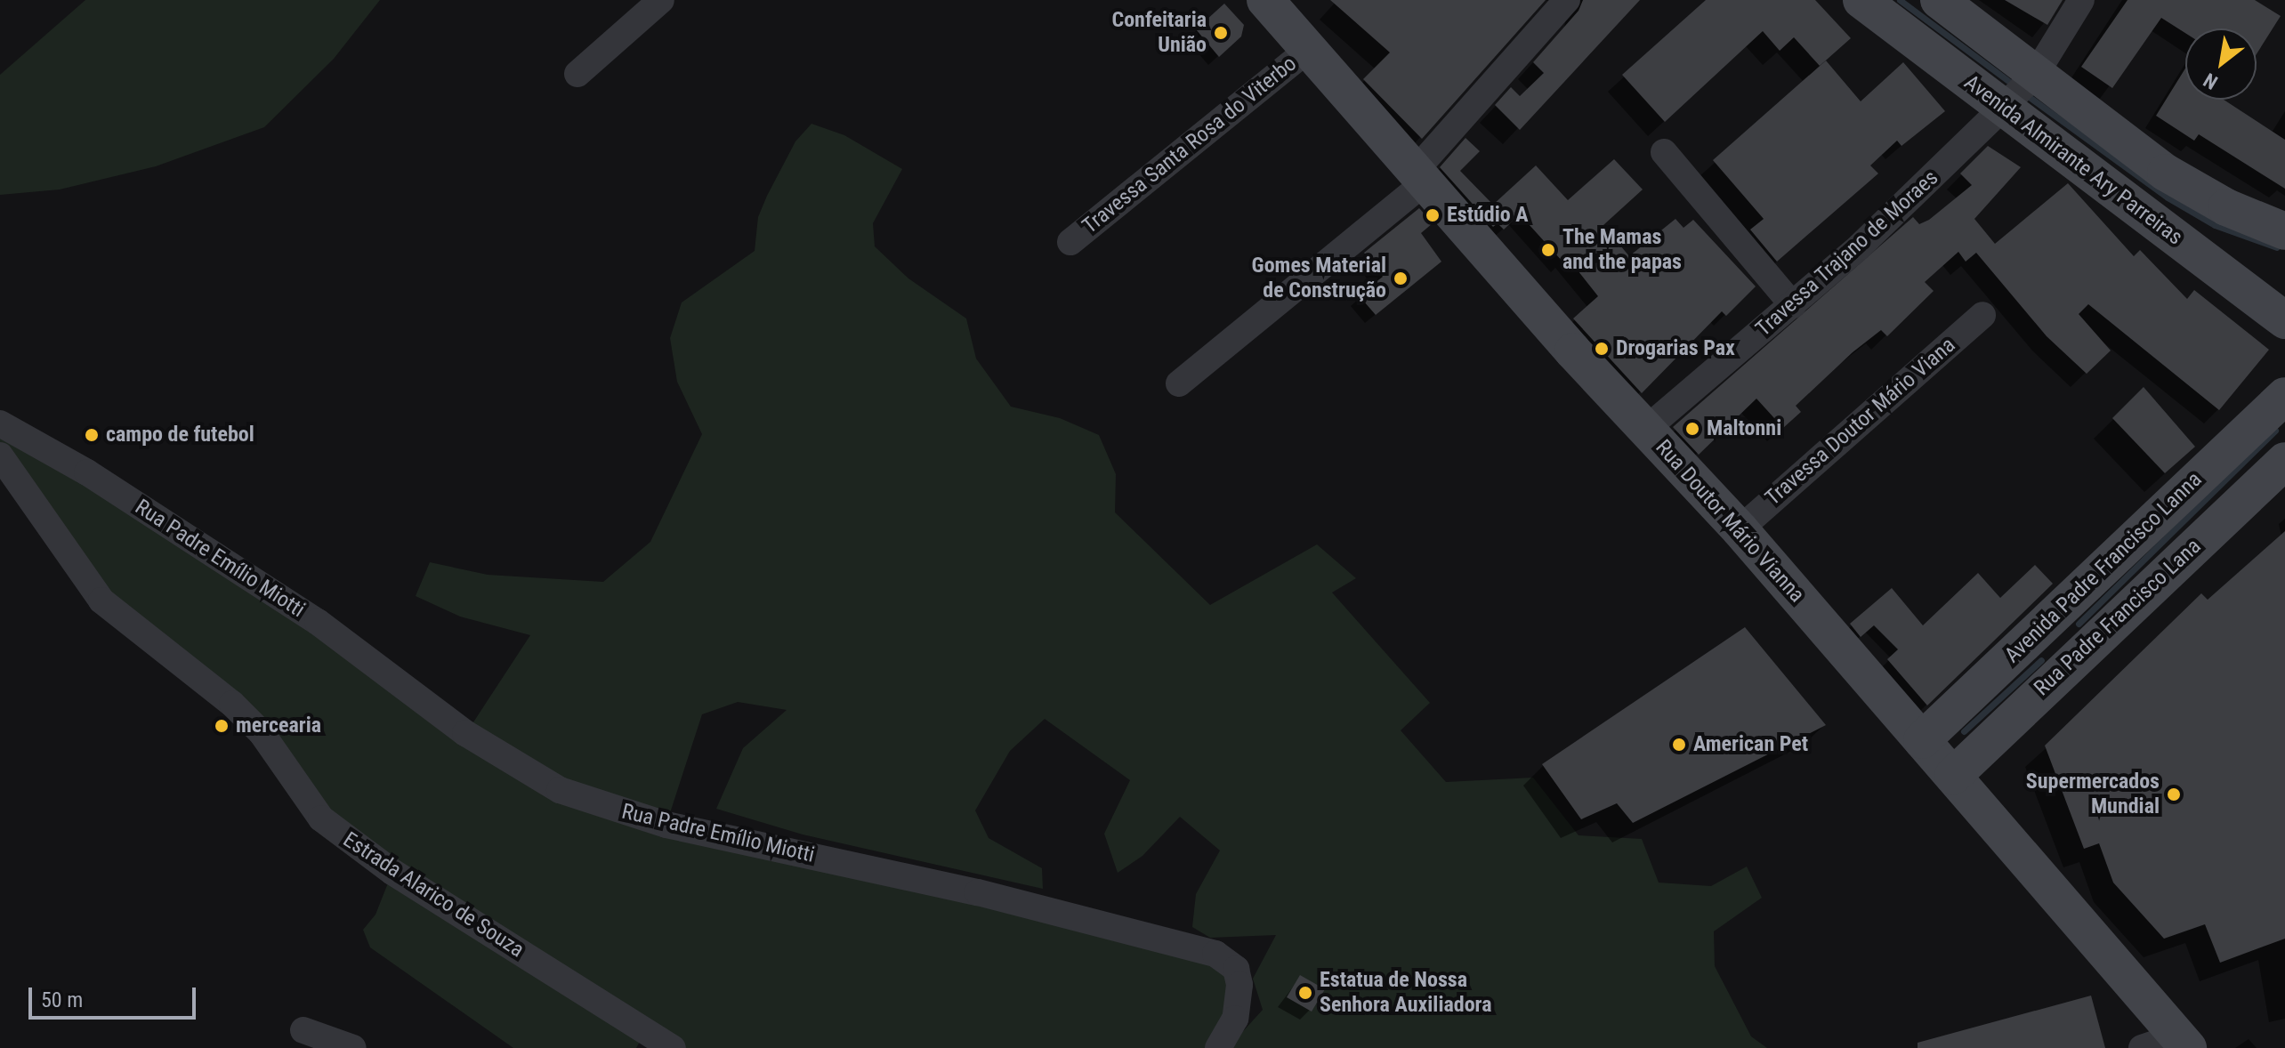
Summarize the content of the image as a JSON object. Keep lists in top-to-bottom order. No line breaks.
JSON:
{"streets":{"main road":["Avenida Almirante Ary Parreiras","Rua Doutor Mário Vianna","Avenida Padre Francisco Lanna","Rua Padre Francisco Lana"],"street":["Travessa Santa Rosa do Viterbo","Travessa Trajano de Moraes","Travessa Doutor Mário Viana","Rua Padre Emílio Miotti","Estrada Alarico de Souza"]},"crossings":[["Travessa Santa Rosa do Viterbo","Rua Doutor Mário Vianna"],["Avenida Almirante Ary Parreiras","Travessa Trajano de Moraes"],["Travessa Trajano de Moraes","Rua Doutor Mário Vianna"],["Travessa Doutor Mário Viana","Rua Doutor Mário Vianna"],["Rua Doutor Mário Vianna","Avenida Padre Francisco Lanna"],["Rua Doutor Mário Vianna","Rua Padre Francisco Lana"]],"places":["Confeitaria União","Estúdio A","The Mamas and the papas","Gomes Material de Construção","Drogarias Pax","Maltonni","campo de futebol","mercearia","American Pet","Supermercados Mundial","Estatua de Nossa Senhora Auxiliadora"],"scale_bar":"50 m","north":"bottom left"}
